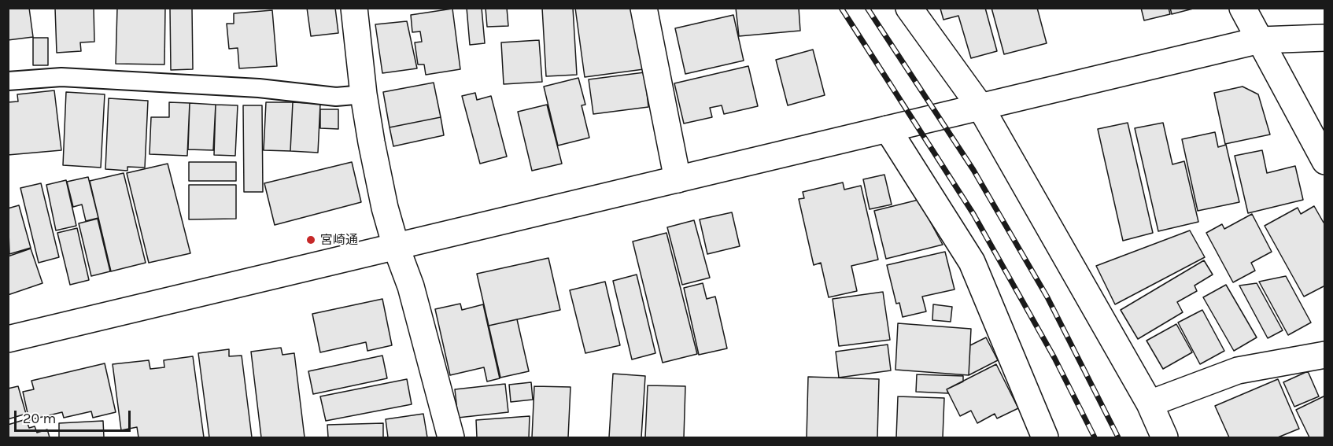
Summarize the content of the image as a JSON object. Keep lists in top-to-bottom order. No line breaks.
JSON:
{"places":["宮崎通"],"scale_bar":"20 m"}
